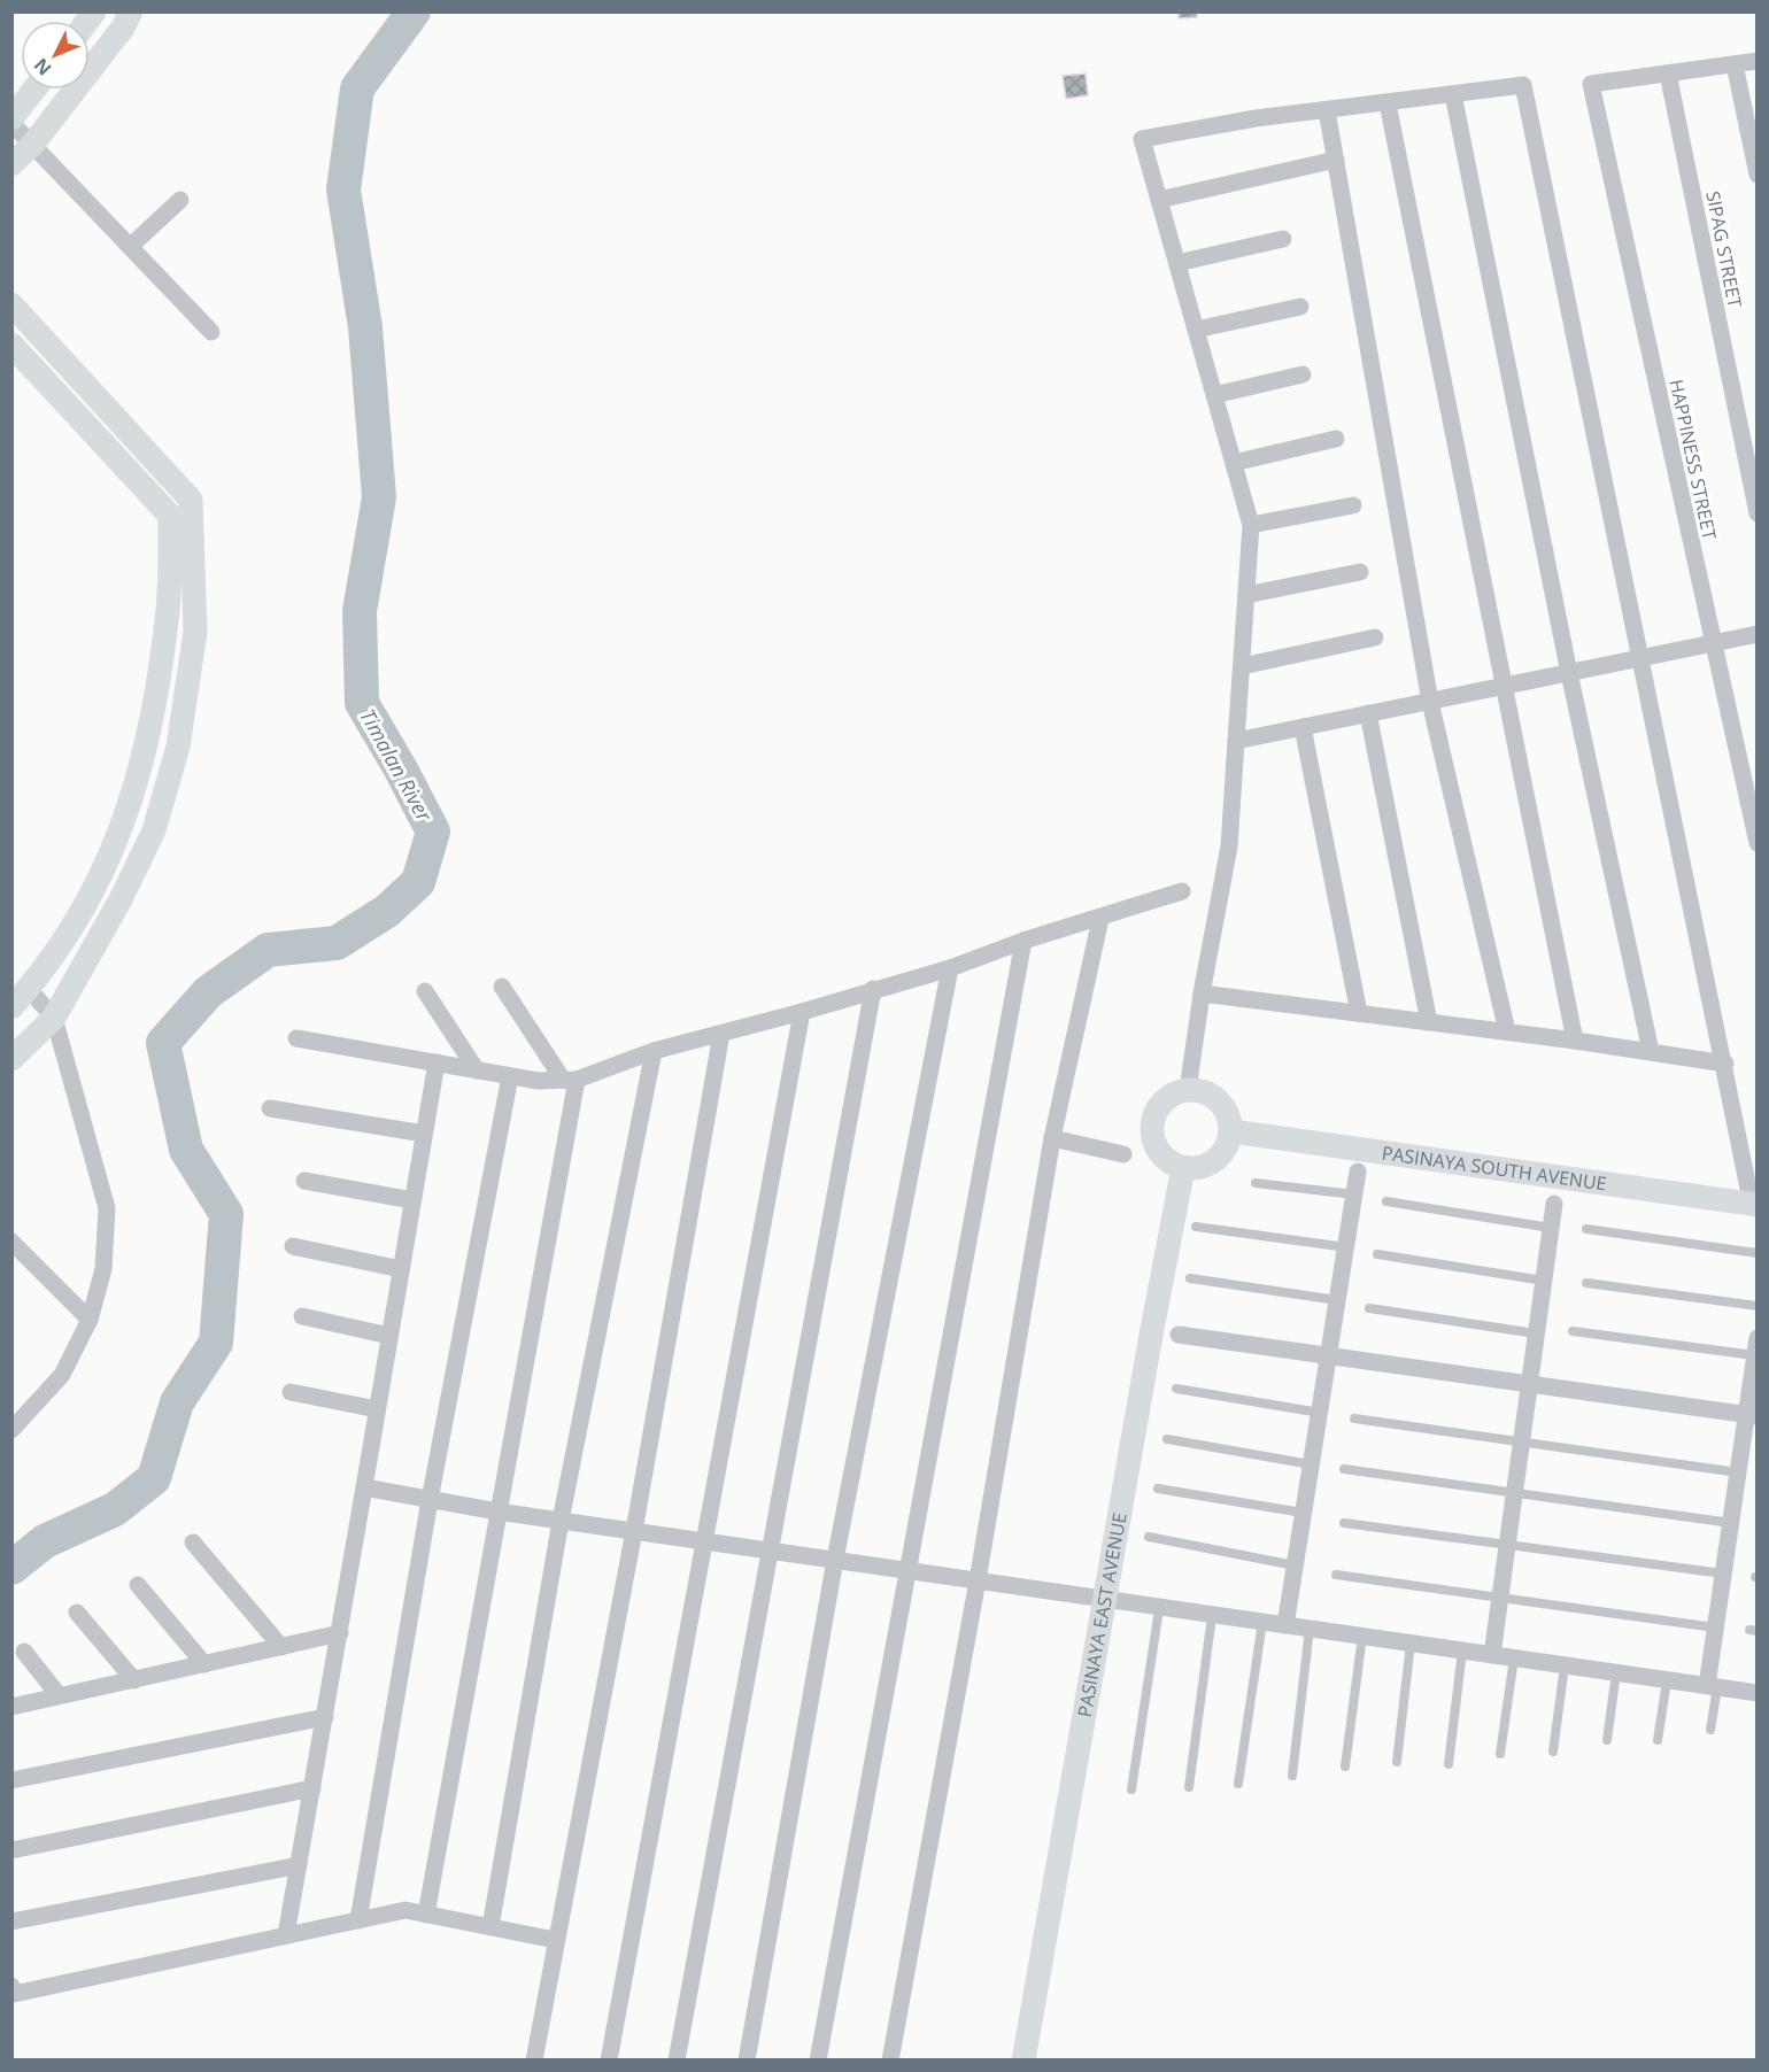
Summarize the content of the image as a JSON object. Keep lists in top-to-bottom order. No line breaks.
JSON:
{"streets":{"street":["SIPAG STREET","HAPPINESS STREET","PASINAYA SOUTH AVENUE","PASINAYA EAST AVENUE"]},"crossings":[["SIPAG STREET","HAPPINESS STREET"],["PASINAYA SOUTH AVENUE","PASINAYA EAST AVENUE"]],"water":["Timalan River"],"north":"bottom left"}
